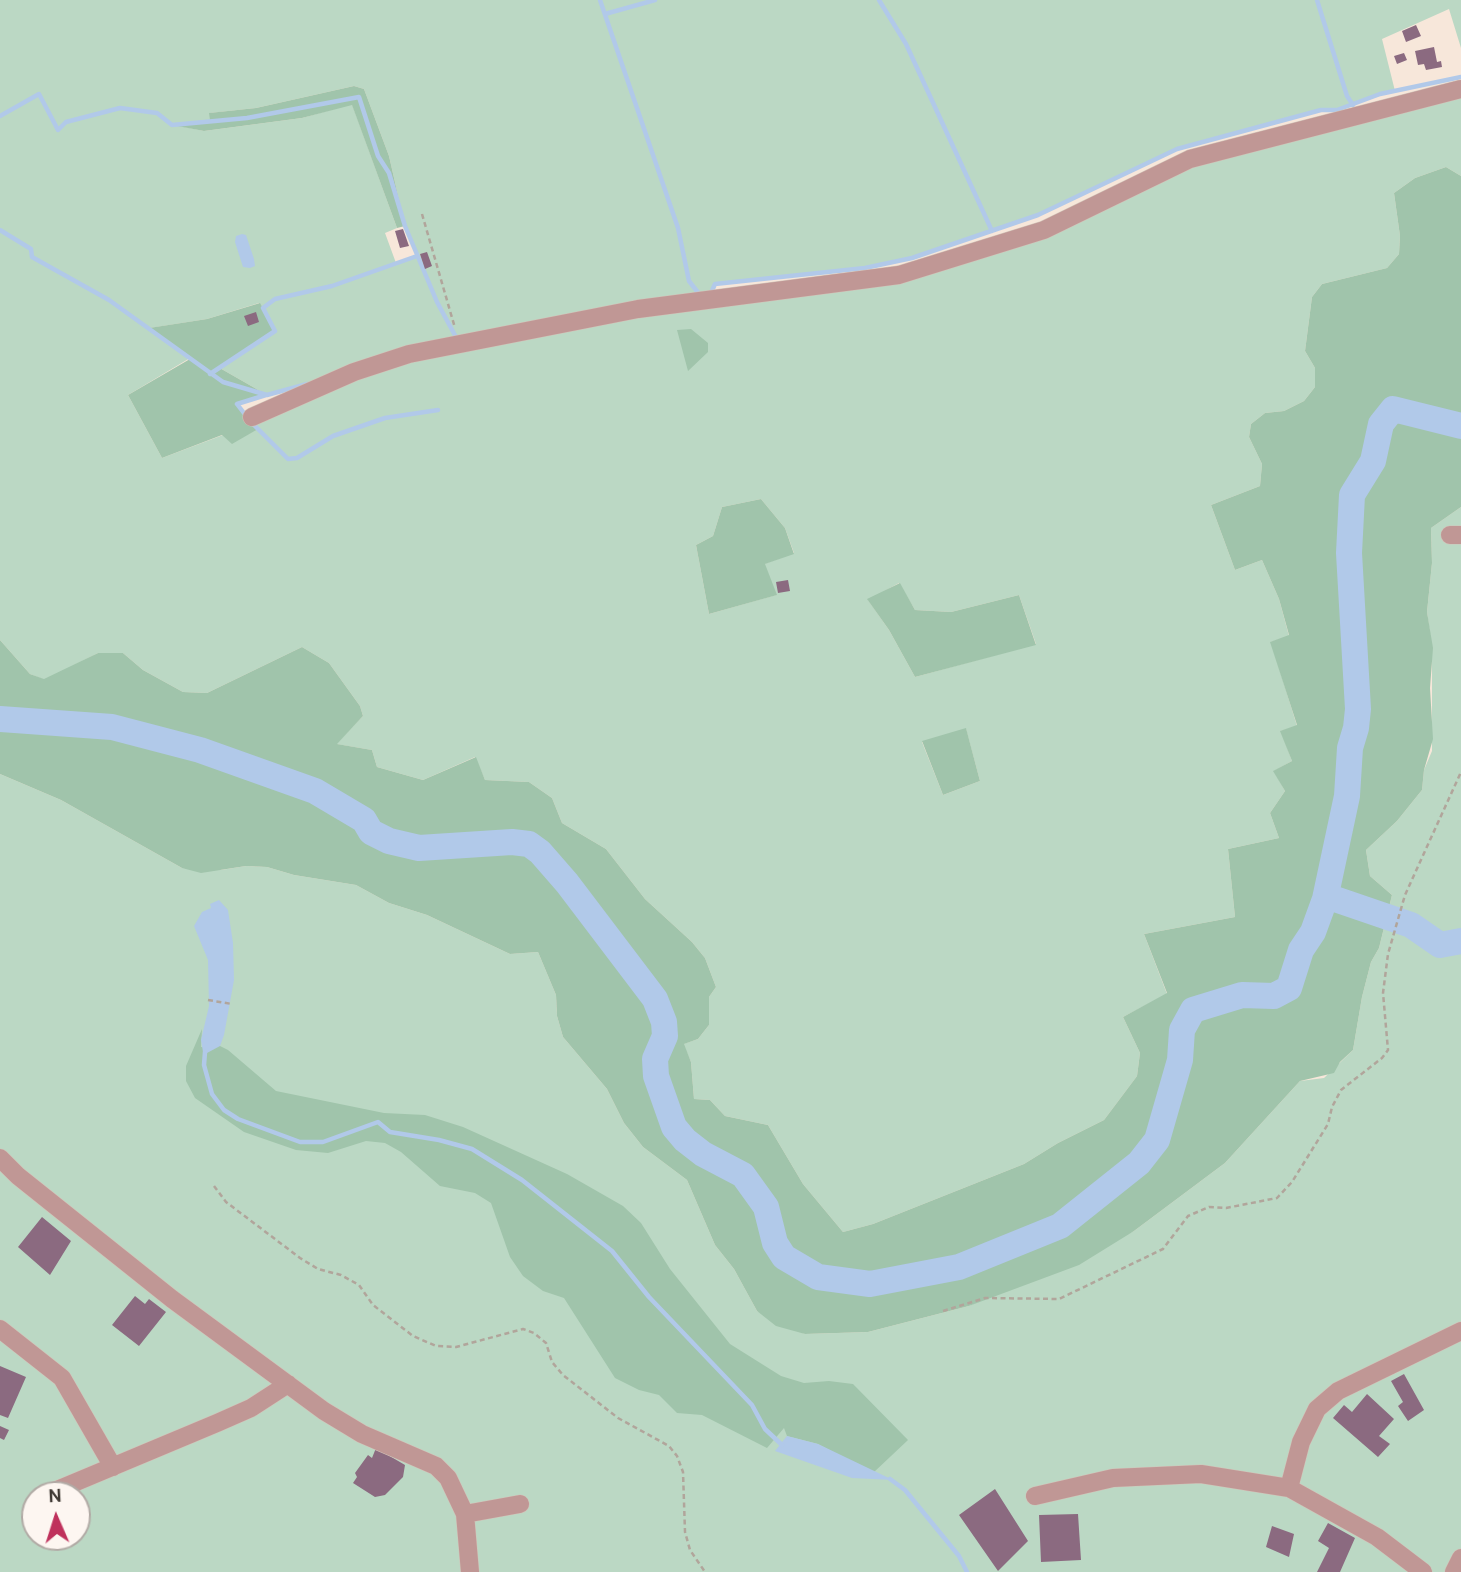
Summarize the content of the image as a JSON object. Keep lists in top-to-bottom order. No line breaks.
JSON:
{"north":"top"}
